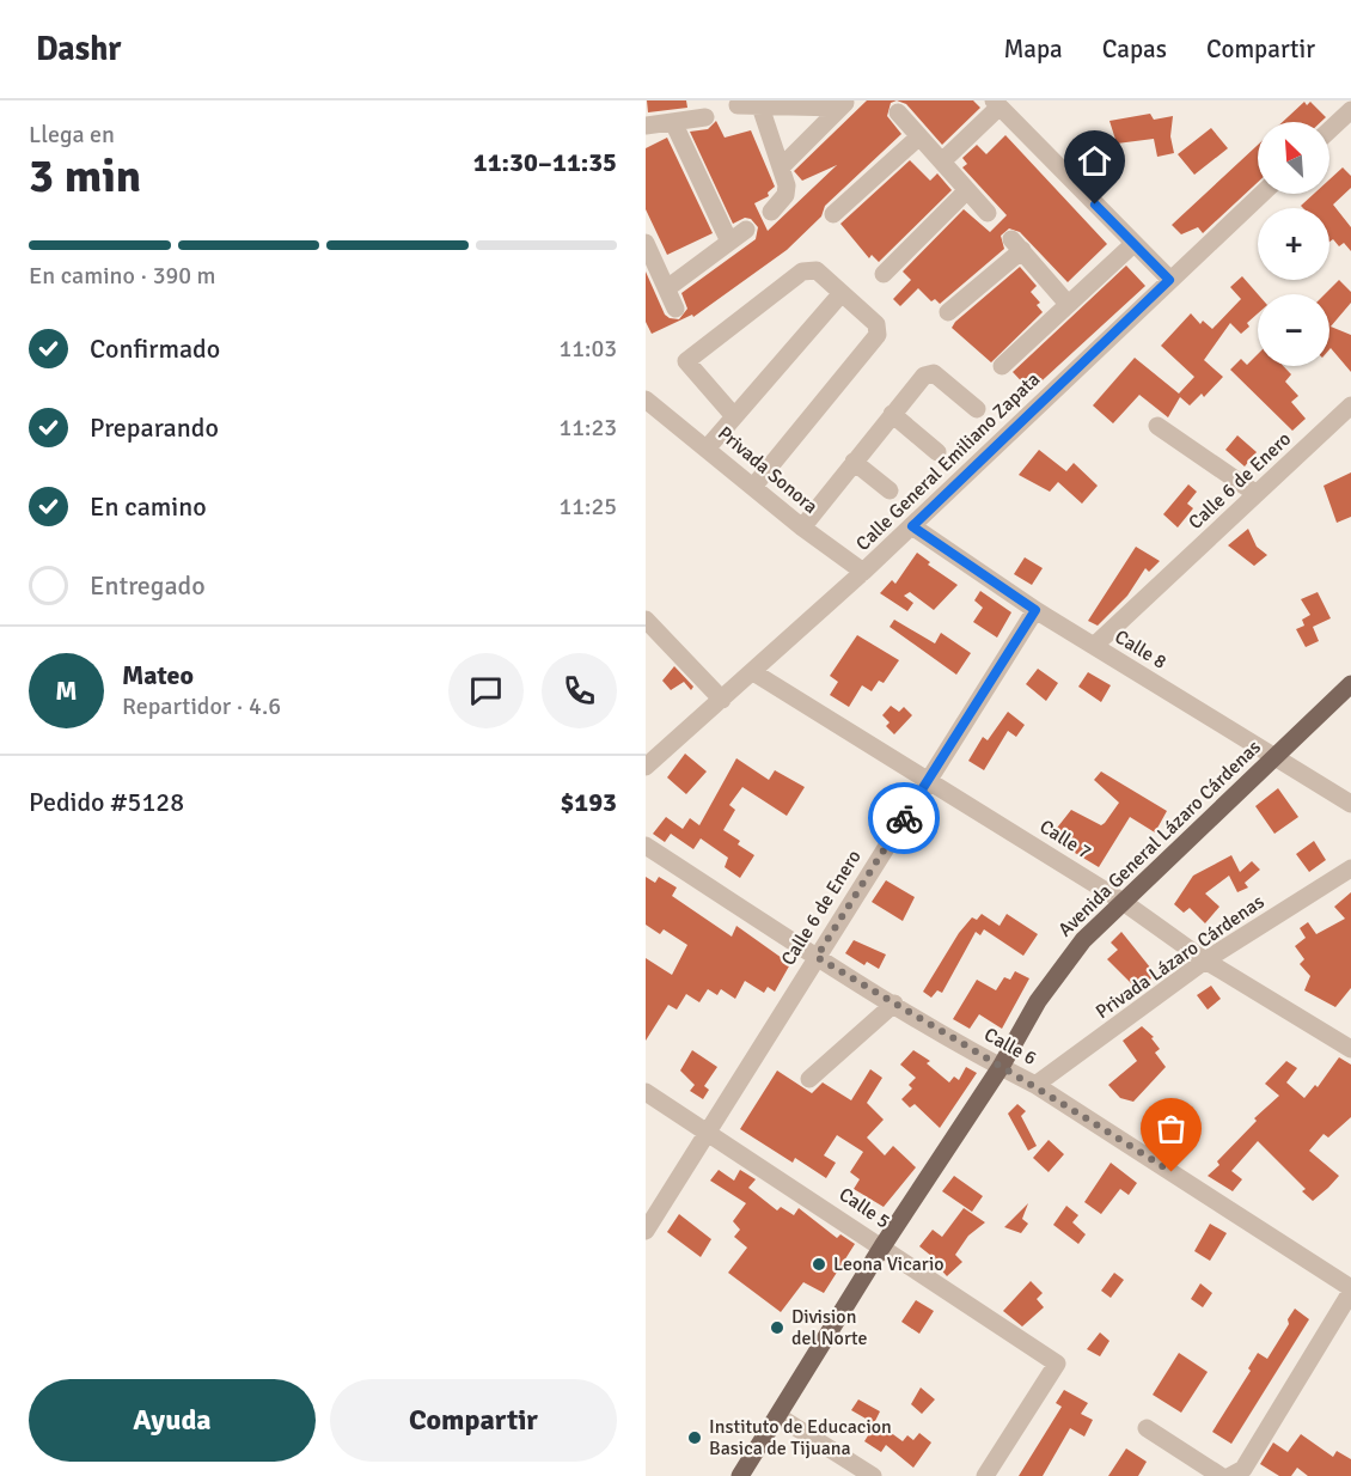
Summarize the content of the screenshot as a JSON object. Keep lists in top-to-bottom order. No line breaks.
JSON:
{"streets":{"main road":["Avenida General Lázaro Cárdenas"],"street":["Calle General Emiliano Zapata","Privada Sonora","Calle 6 de Enero","Calle 8","Calle 7","Privada Lázaro Cárdenas","Calle 6","Calle 5"]},"crossings":[["Calle General Emiliano Zapata","Privada Sonora"],["Calle General Emiliano Zapata","Calle 8"],["Calle General Emiliano Zapata","Calle 7"],["Calle 6 de Enero","Calle 8"],["Calle 6 de Enero","Calle 7"],["Calle 6 de Enero","Calle 6"],["Calle 6 de Enero","Calle 5"],["Calle 8","Avenida General Lázaro Cárdenas"],["Avenida General Lázaro Cárdenas","Calle 7"],["Avenida General Lázaro Cárdenas","Calle 6"],["Avenida General Lázaro Cárdenas","Calle 5"],["Calle 7","Privada Lázaro Cárdenas"],["Privada Lázaro Cárdenas","Calle 6"]],"places":["Leona Vicario","Division del Norte","Instituto de Educacion Basica de Tijuana"],"north":"top left","page":{"header":"Dashr","nav":["Mapa","Capas","Compartir"],"heading":["3 min","Llega en","11:30–11:35"],"panel":["Mateo","Repartidor · 4.6","Pedido #5128","$193"],"map_buttons":["+","−"],"bar":"En camino · 390 m","list":[["Confirmado","11:03"],["Preparando","11:23"],["En camino","11:25"],"Entregado"],"round":"M","buttons":["Ayuda","Compartir"]}}
